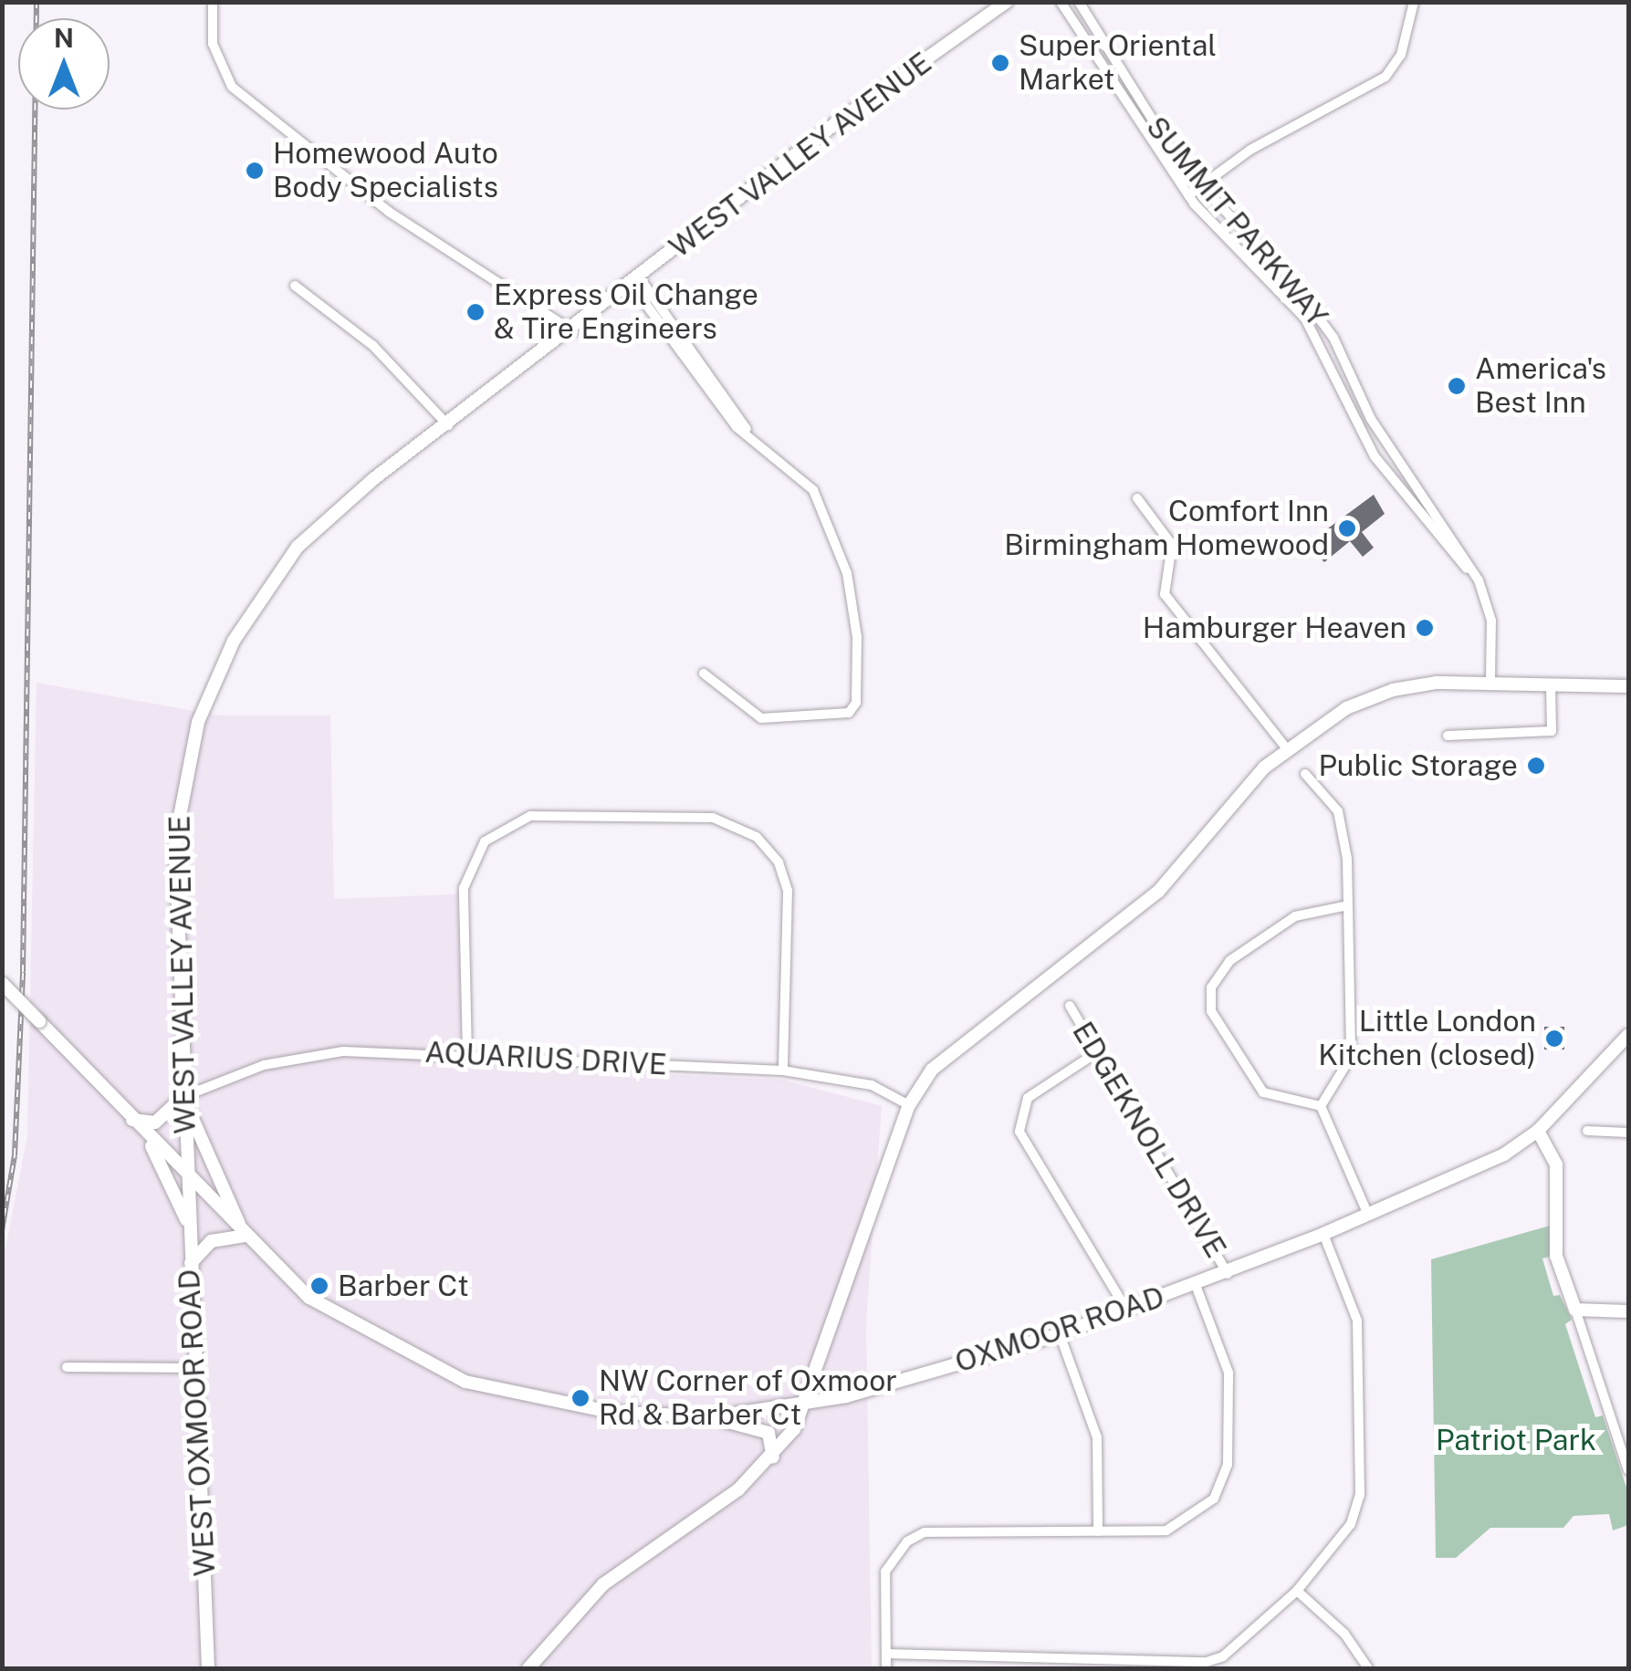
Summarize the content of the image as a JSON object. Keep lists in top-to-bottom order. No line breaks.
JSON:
{"streets":{"street":["WEST VALLEY AVENUE","SUMMIT PARKWAY","AQUARIUS DRIVE","EDGEKNOLL DRIVE","OXMOOR ROAD","WEST OXMOOR ROAD"]},"crossings":[["WEST VALLEY AVENUE","AQUARIUS DRIVE"],["WEST VALLEY AVENUE","WEST OXMOOR ROAD"],["EDGEKNOLL DRIVE","OXMOOR ROAD"]],"parks":["Patriot Park"],"places":["Super Oriental Market","Homewood Auto Body Specialists","Express Oil Change & Tire Engineers","America's Best Inn","Comfort Inn Birmingham Homewood","Hamburger Heaven","Public Storage","Little London Kitchen (closed)","Barber Ct","NW Corner of Oxmoor Rd & Barber Ct"],"north":"top"}
